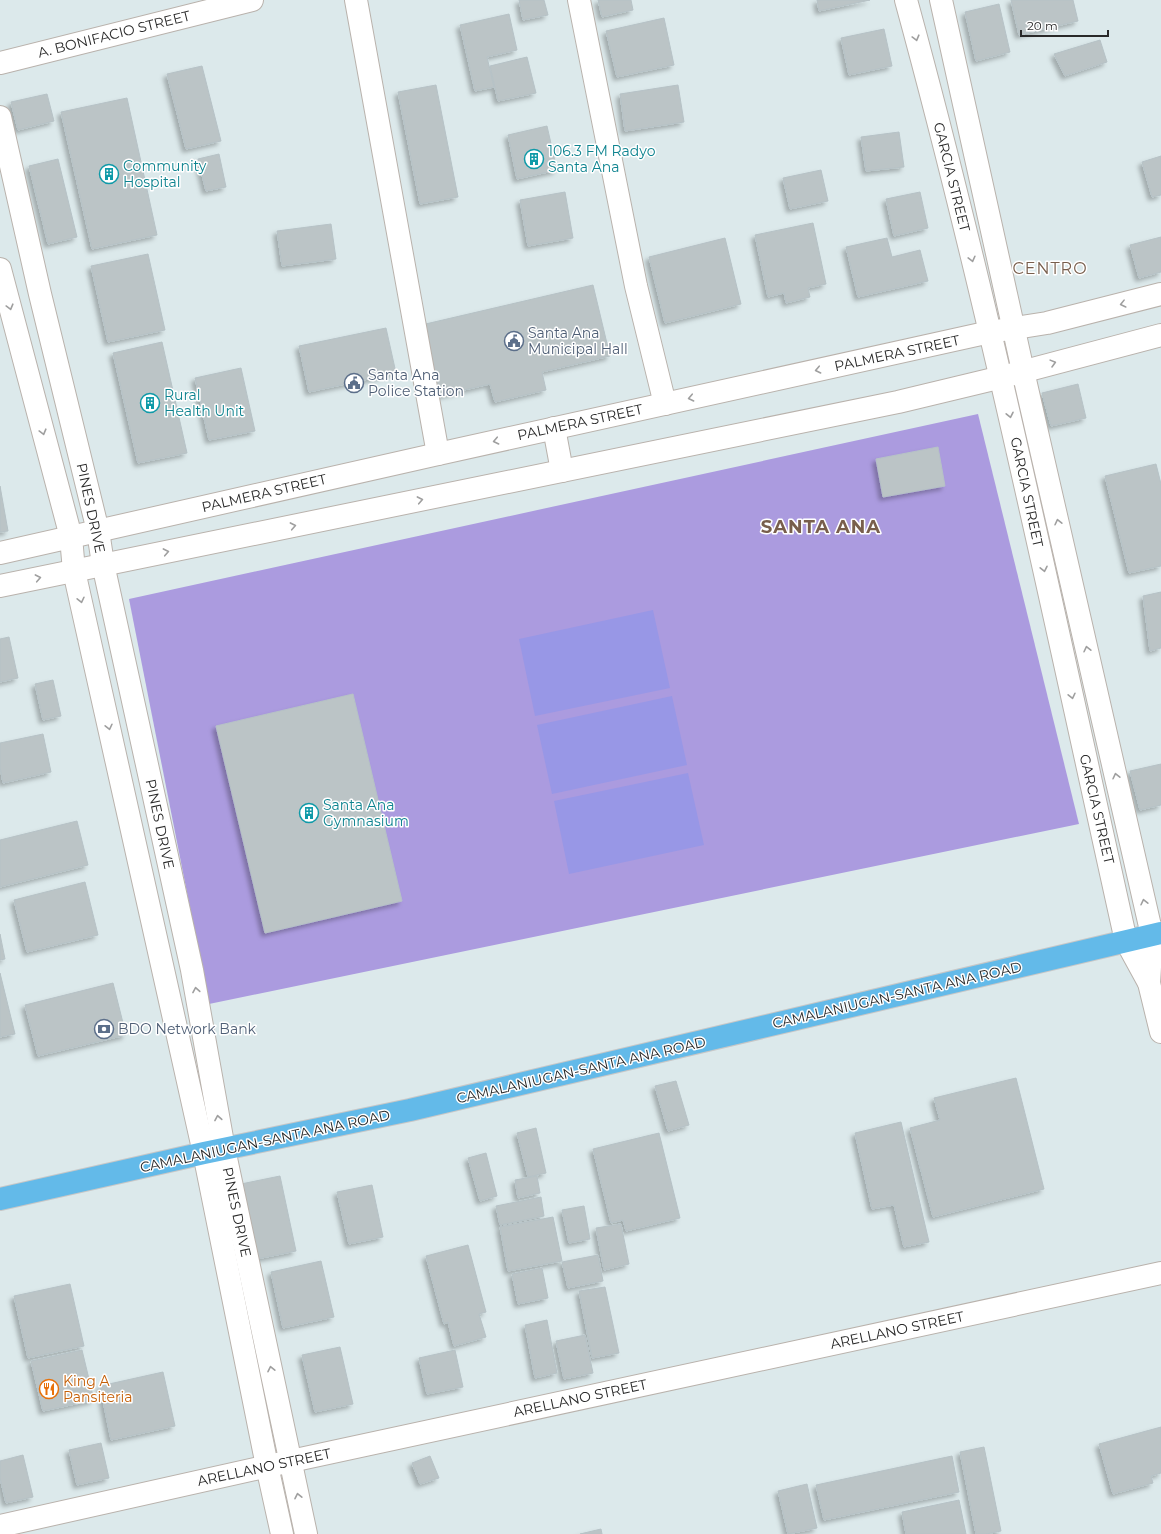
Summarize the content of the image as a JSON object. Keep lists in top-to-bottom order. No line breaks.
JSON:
{"streets":{"main road":["CAMALANIUGAN-SANTA ANA ROAD"],"street":["A. BONIFACIO STREET","GARCIA STREET","PALMERA STREET","PINES DRIVE","ARELLANO STREET"]},"crossings":[["GARCIA STREET","PALMERA STREET"],["GARCIA STREET","CAMALANIUGAN-SANTA ANA ROAD"],["PALMERA STREET","PINES DRIVE"],["PINES DRIVE","CAMALANIUGAN-SANTA ANA ROAD"],["PINES DRIVE","ARELLANO STREET"]],"districts":["CENTRO","SANTA ANA"],"places":{"building":["106.3 FM Radyo Santa Ana","Community Hospital","Rural Health Unit","Santa Ana Gymnasium"],"public building":["Santa Ana Municipal Hall","Santa Ana Police Station"],"bank":["BDO Network Bank"],"restaurant":["King A Pansiteria"]},"scale_bar":"20 m"}
